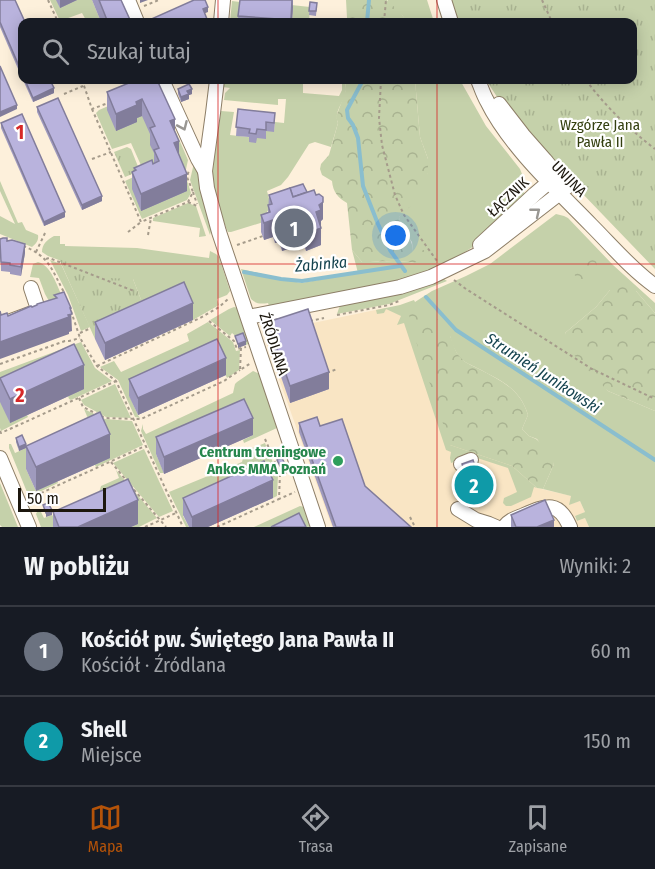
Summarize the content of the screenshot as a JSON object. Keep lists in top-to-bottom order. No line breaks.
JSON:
{"streets":{"street":["UNIJNA","ŁĄCZNIK","ŹRÓDLANA"]},"crossings":[["UNIJNA","ŁĄCZNIK"],["ŁĄCZNIK","ŹRÓDLANA"]],"water":["Żabinka","Strumień Junikowski"],"parks":["Wzgórze Jana Pawła II"],"places":["Centrum treningowe Ankos MMA Poznań"],"scale_bar":"50 m","page":{"search":"Szukaj tutaj","pins":["1","2"],"scale":"50 m","heading":["W pobliżu","Wyniki: 2"],"list":[{"mark":"1","name":"Kościół pw. Świętego Jana Pawła II","note":"Kościół · Źródlana","value":"60 m"},{"mark":"2","name":"Shell","note":"Miejsce","value":"150 m"}],"nav":["Mapa","Trasa","Zapisane"]},"grid":{"rows":["1","2"]}}
